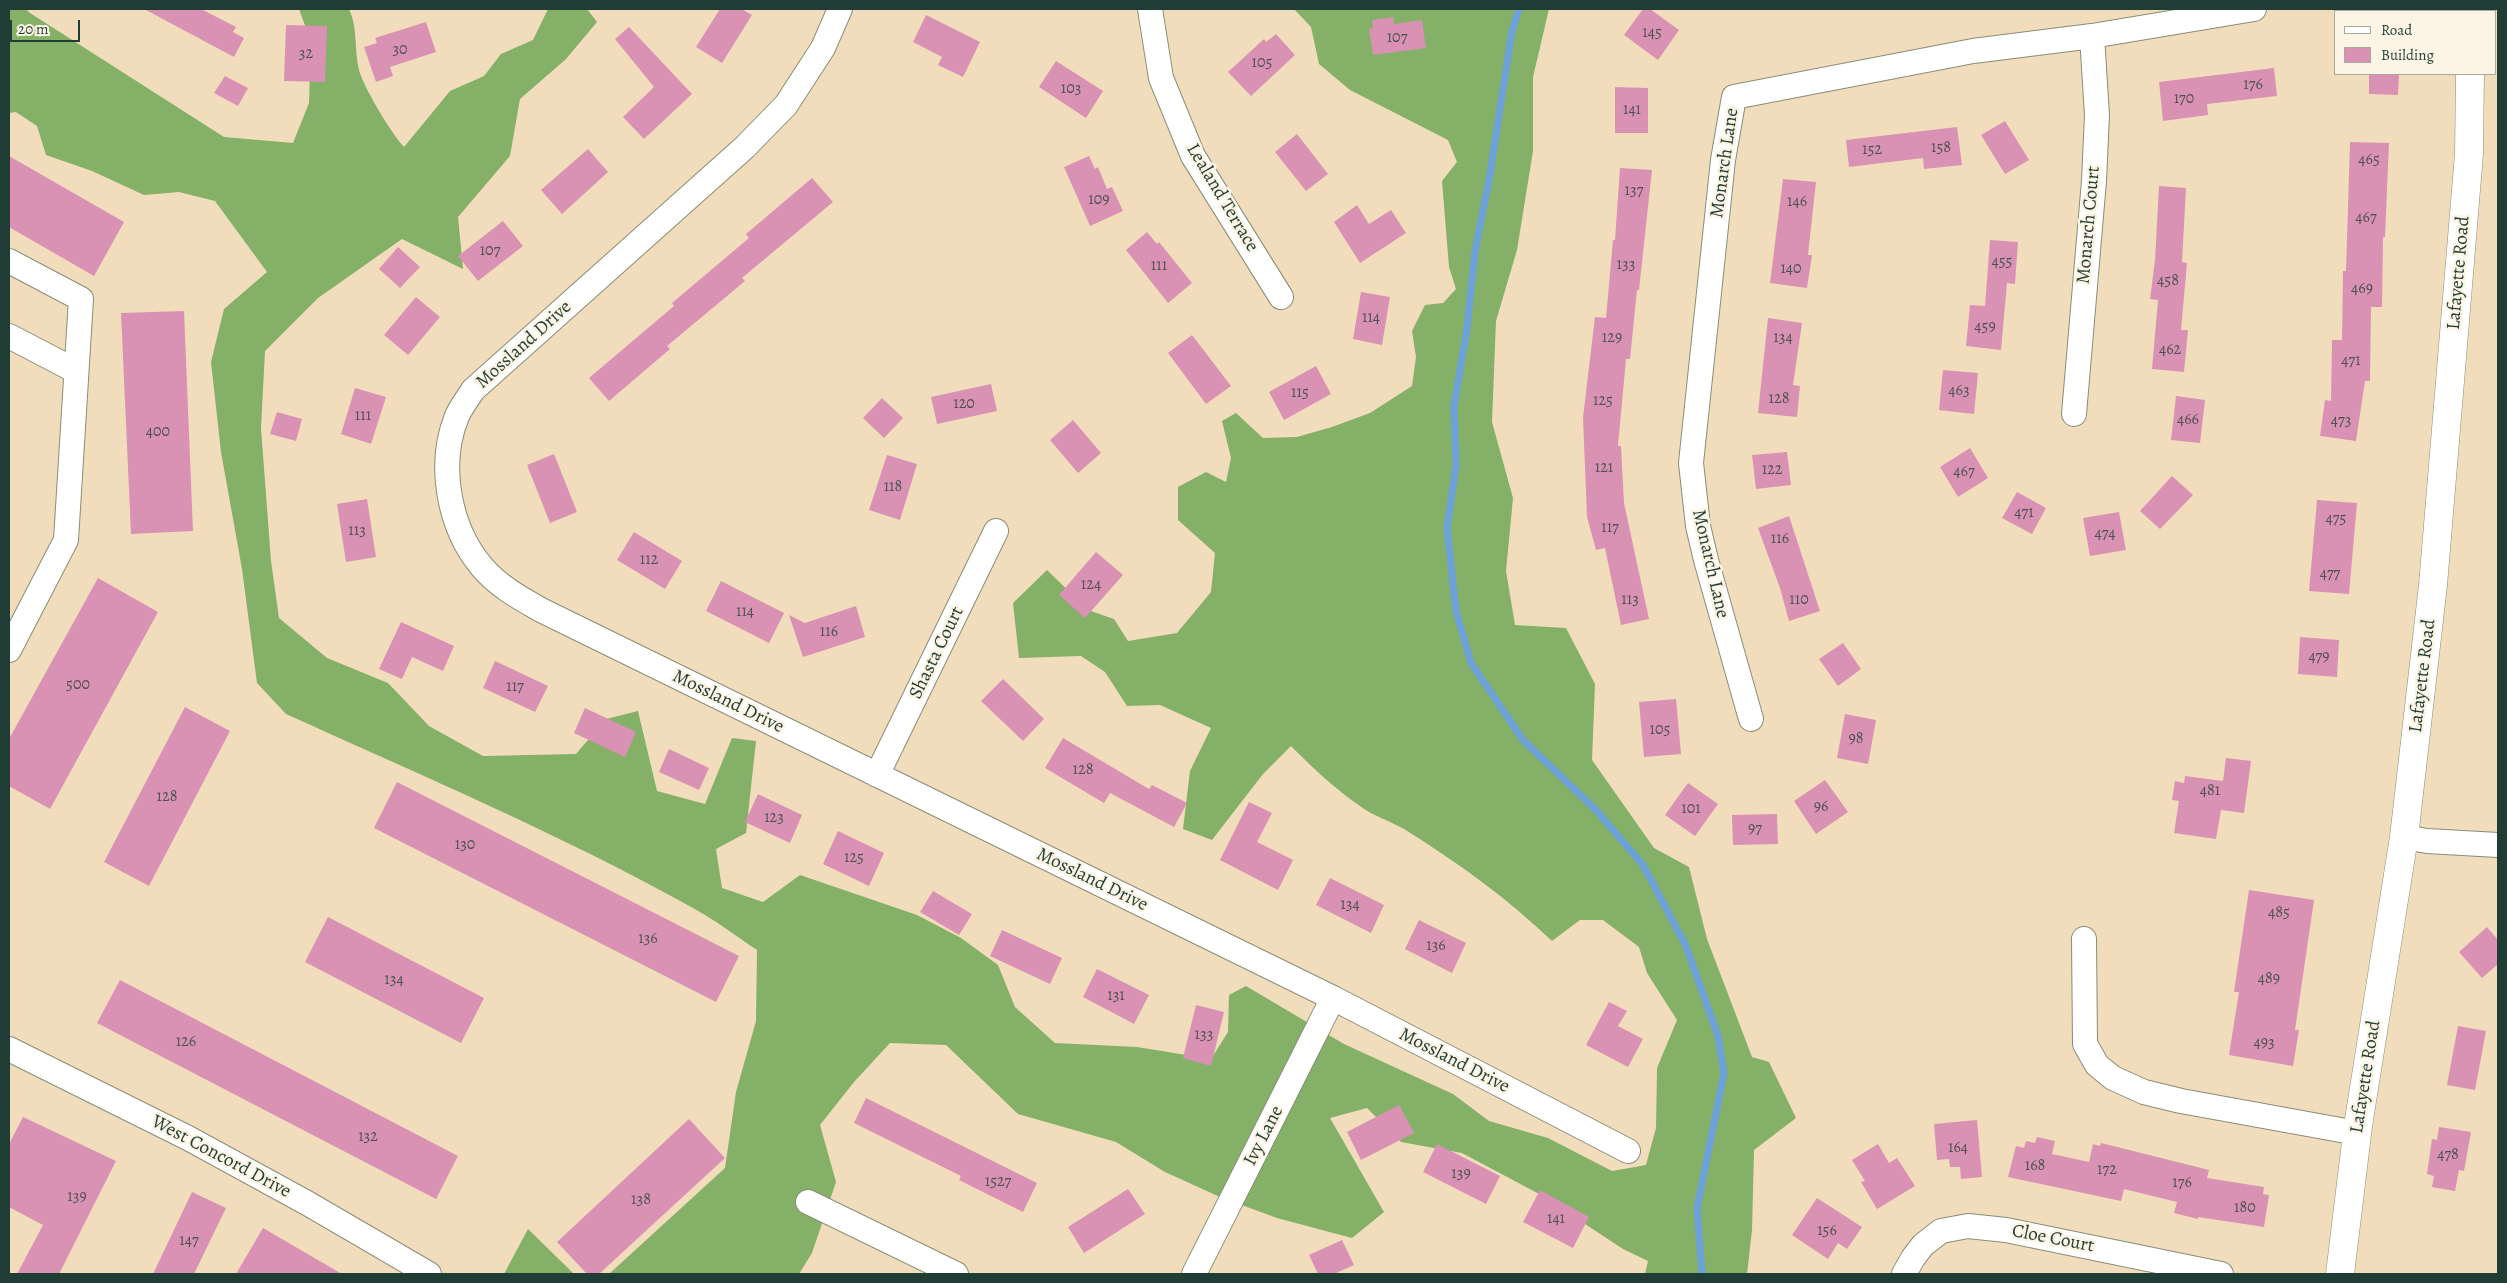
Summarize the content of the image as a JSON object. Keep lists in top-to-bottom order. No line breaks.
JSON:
{"streets":{"main road":["Lafayette Road"],"street":["Monarch Lane","Lealand Terrace","Monarch Court","Mossland Drive","Shasta Court","Ivy Lane","West Concord Drive","Cloe Court"]},"crossings":[["Monarch Lane","Monarch Court"],["Mossland Drive","Shasta Court"],["Mossland Drive","Ivy Lane"]],"house_numbers":["145","107","30","32","105","176","103","170","141","158","152","465","137","109","146","467","107","455","133","111","140","458","469","114","459","129","134","462","471","463","115","128","125","120","111","466","473","400","121","122","467","118","471","475","117","113","474","116","112","477","124","113","110","114","116","479","500","117","105","98","128","481","128","96","101","123","97","130","125","134","485","136","136","489","134","131","133","126","493","132","164","478","168","172","139","1527","176","139","138","180","141","156","147"],"legend":["Road","Building"],"scale_bar":"20 m"}
